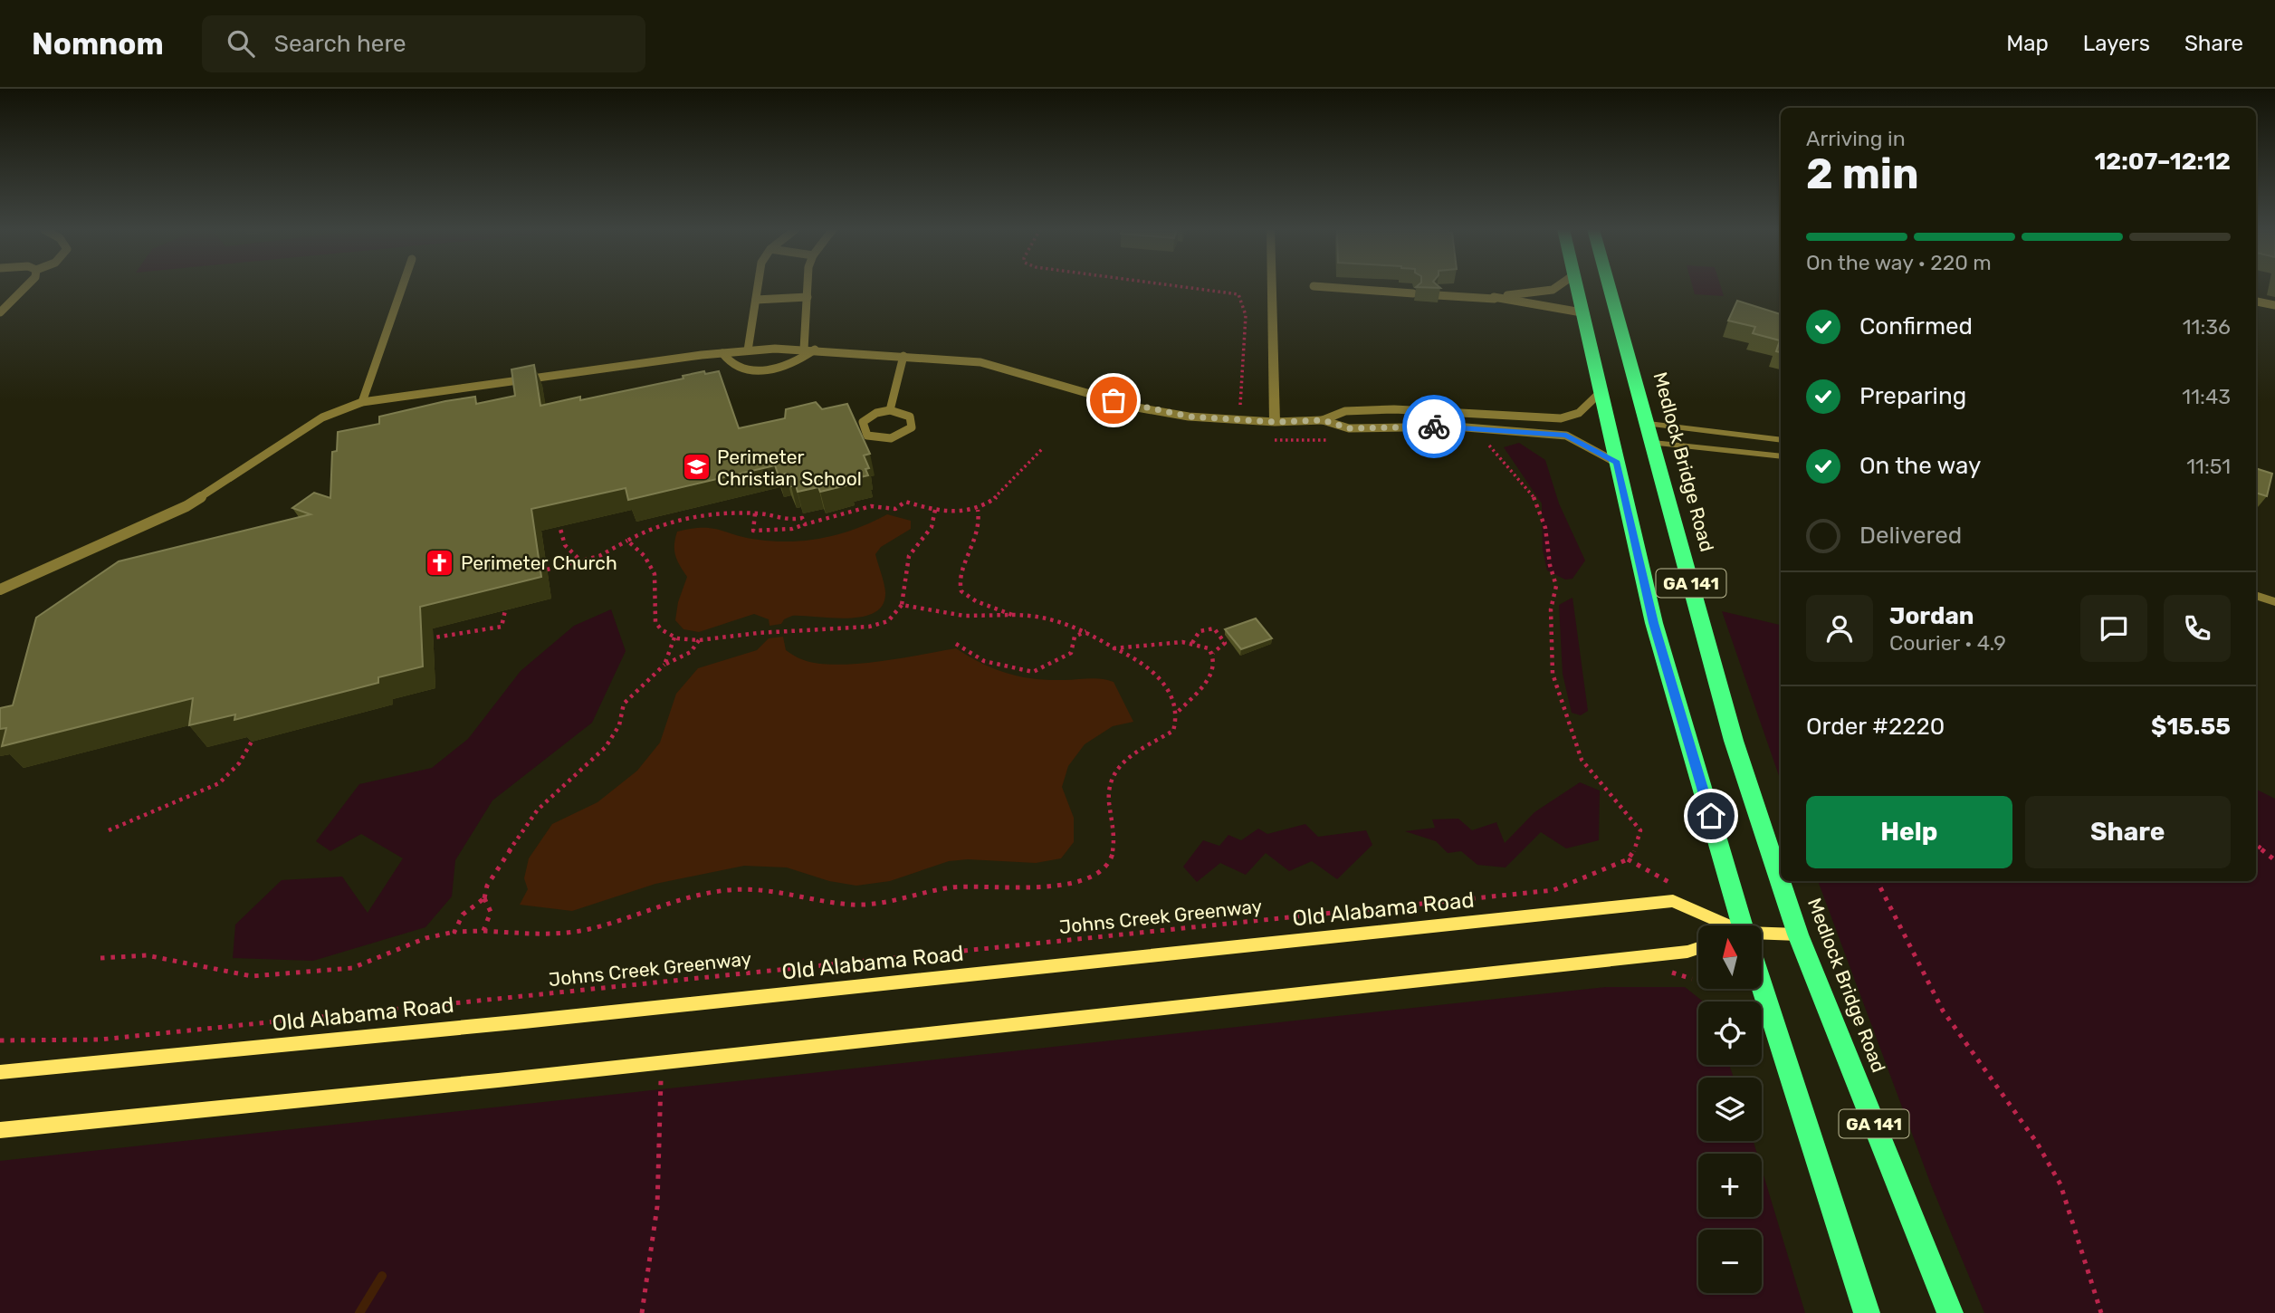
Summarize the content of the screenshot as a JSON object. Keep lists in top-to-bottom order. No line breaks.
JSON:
{"streets":{"highway":["Medlock Bridge Road","GA 141"],"main road":["Old Alabama Road"],"path":["Johns Creek Greenway"]},"crossings":[["Medlock Bridge Road","Old Alabama Road"]],"places":{"school or university":["Perimeter Christian School"],"church":["Perimeter Church"]},"north":"top","page":{"header":"Nomnom","search":"Search here","nav":["Map","Layers","Share"],"heading":["2 min","Arriving in","12:07–12:12"],"panel":["Jordan","Courier · 4.9","Order #2220","$15.55"],"bar":"On the way · 220 m","list":[["Confirmed","11:36"],["Preparing","11:43"],["On the way","11:51"],"Delivered"],"buttons":["Help","Share"],"map_buttons":["+","−"]}}
